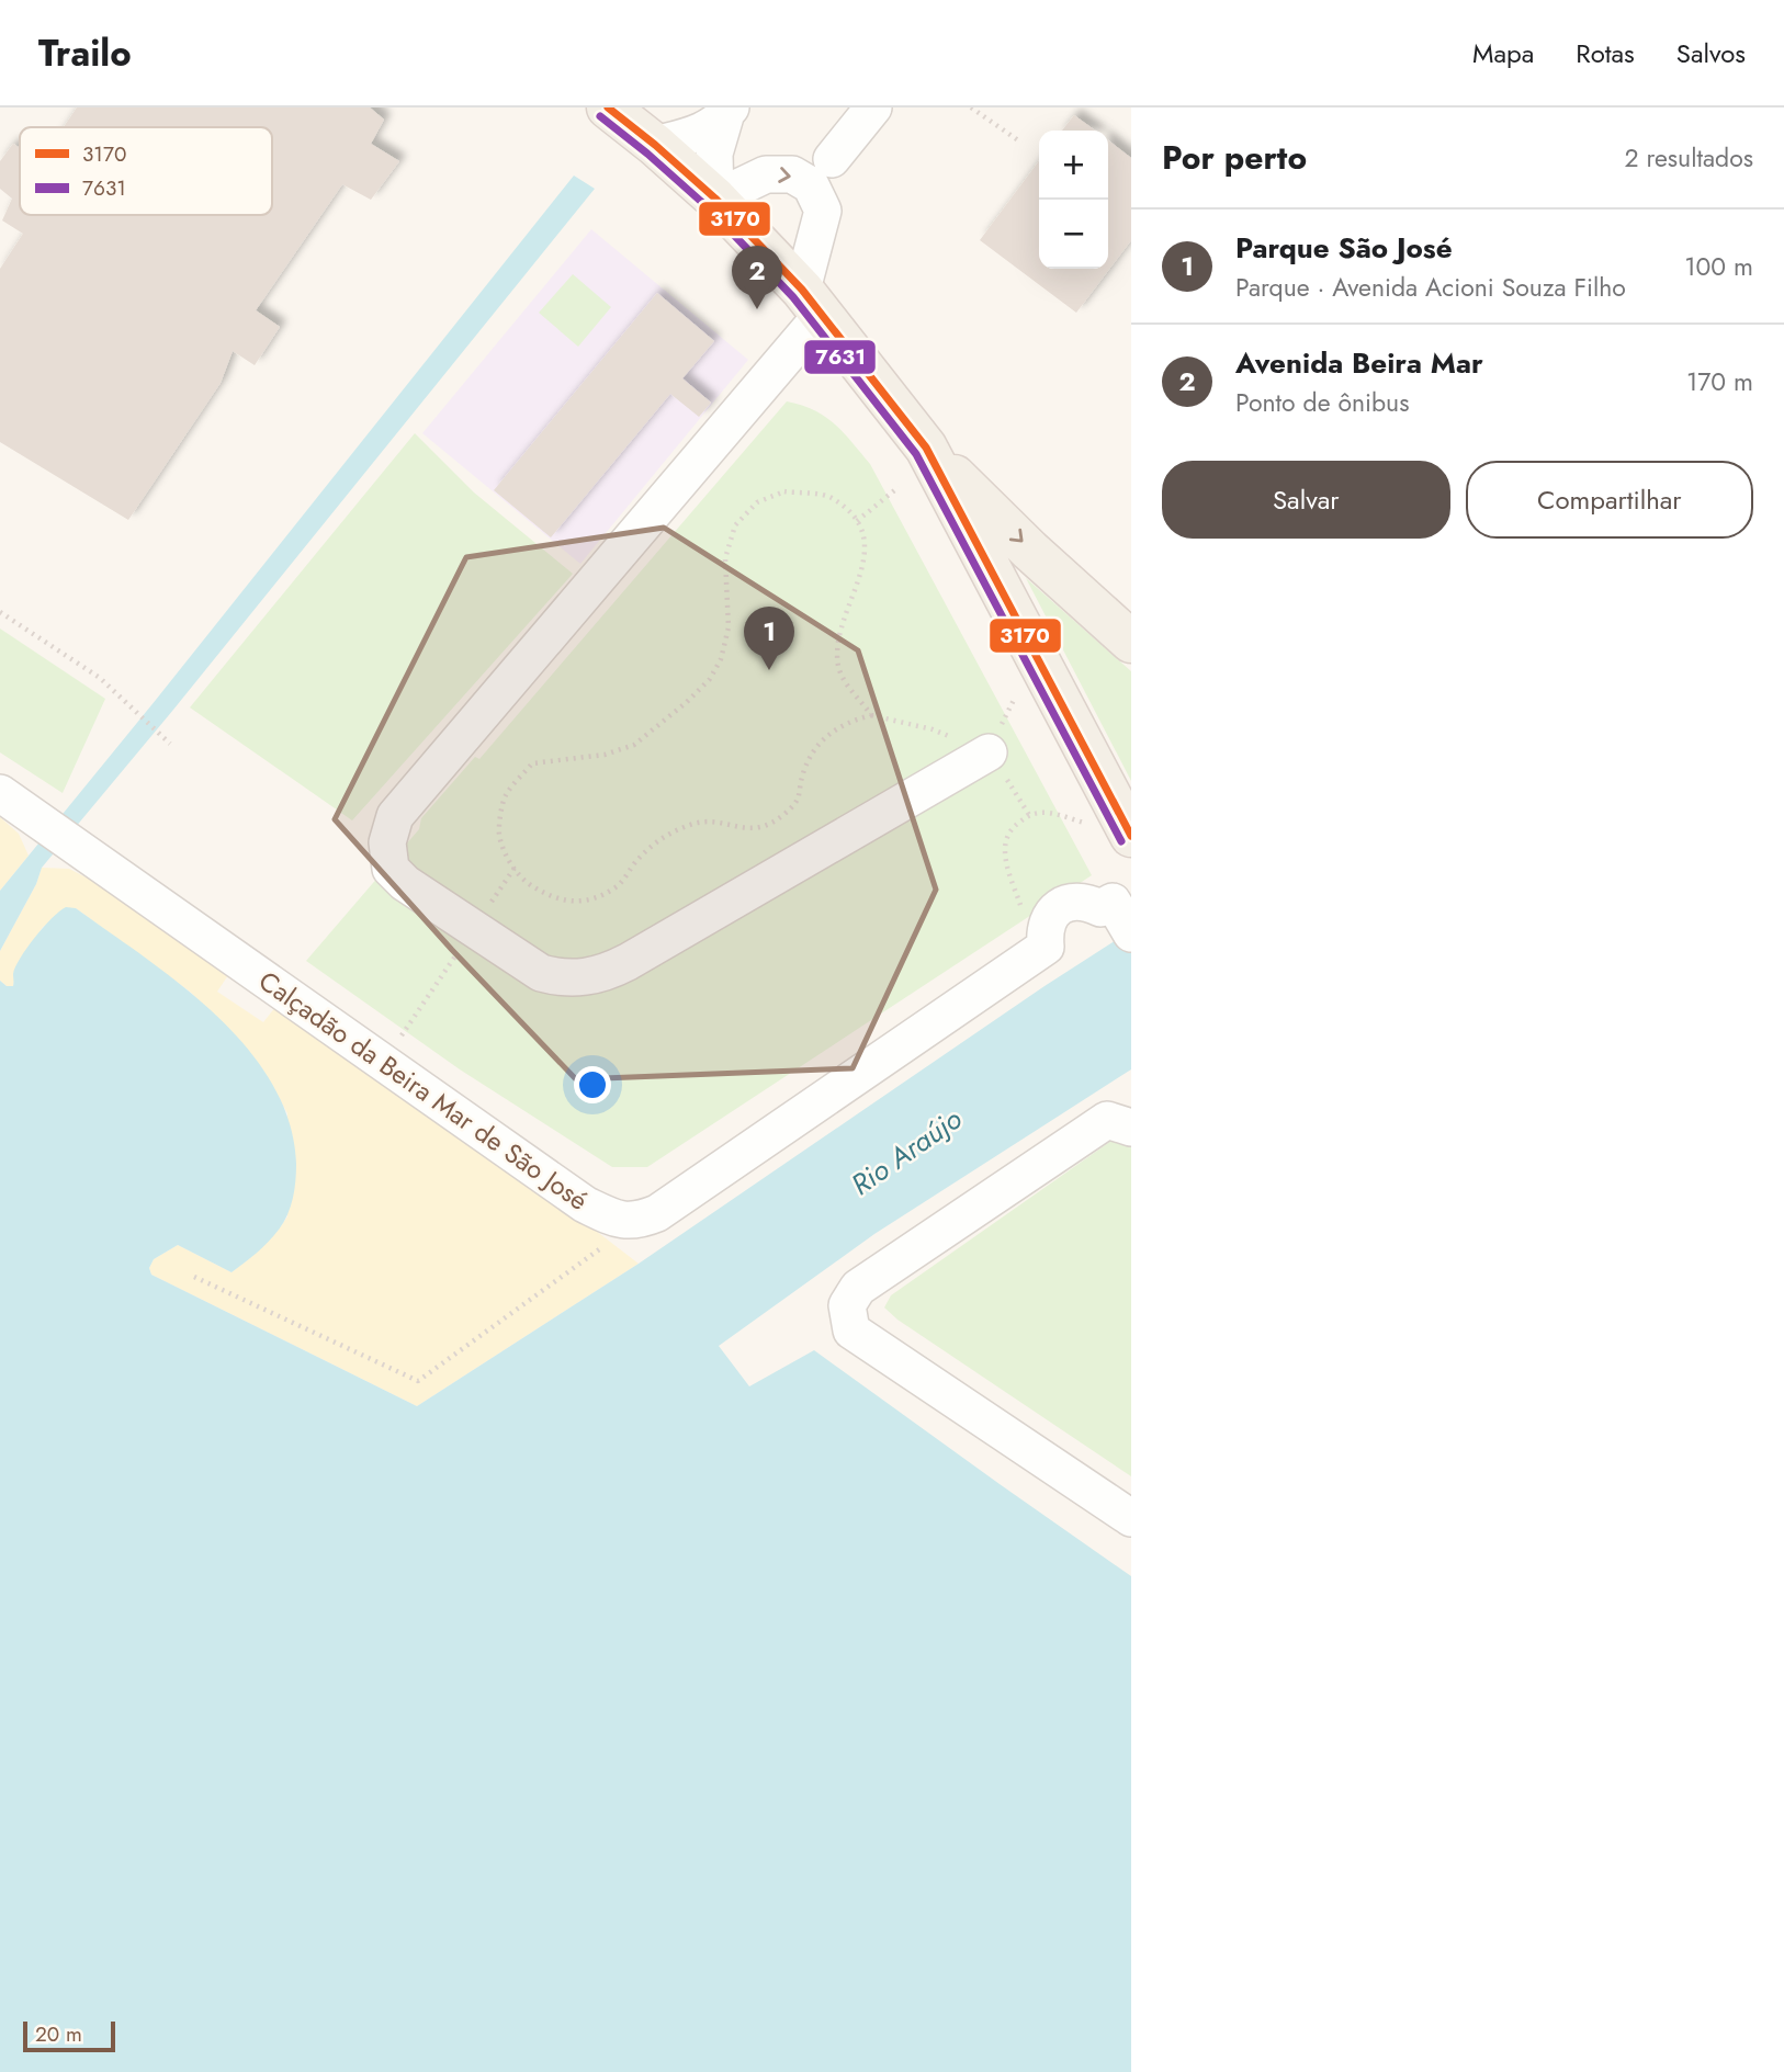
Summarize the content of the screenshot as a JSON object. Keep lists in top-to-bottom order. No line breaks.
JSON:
{"streets":{"street":["Calçadão da Beira Mar de São José"]},"water":["Rio Araújo"],"lines":["transit line 3170","transit line 7631"],"legend":["3170","7631"],"scale_bar":"20 m","page":{"header":"Trailo","nav":["Mapa","Rotas","Salvos"],"heading":["Por perto","2 resultados"],"map_buttons":["+","−"],"list":[{"mark":"1","name":"Parque São José","note":"Parque · Avenida Acioni Souza Filho","value":"100 m"},{"mark":"2","name":"Avenida Beira Mar","note":"Ponto de ônibus","value":"170 m"}],"pins":["2","1"],"buttons":["Salvar","Compartilhar"],"scale":"20 m"}}
